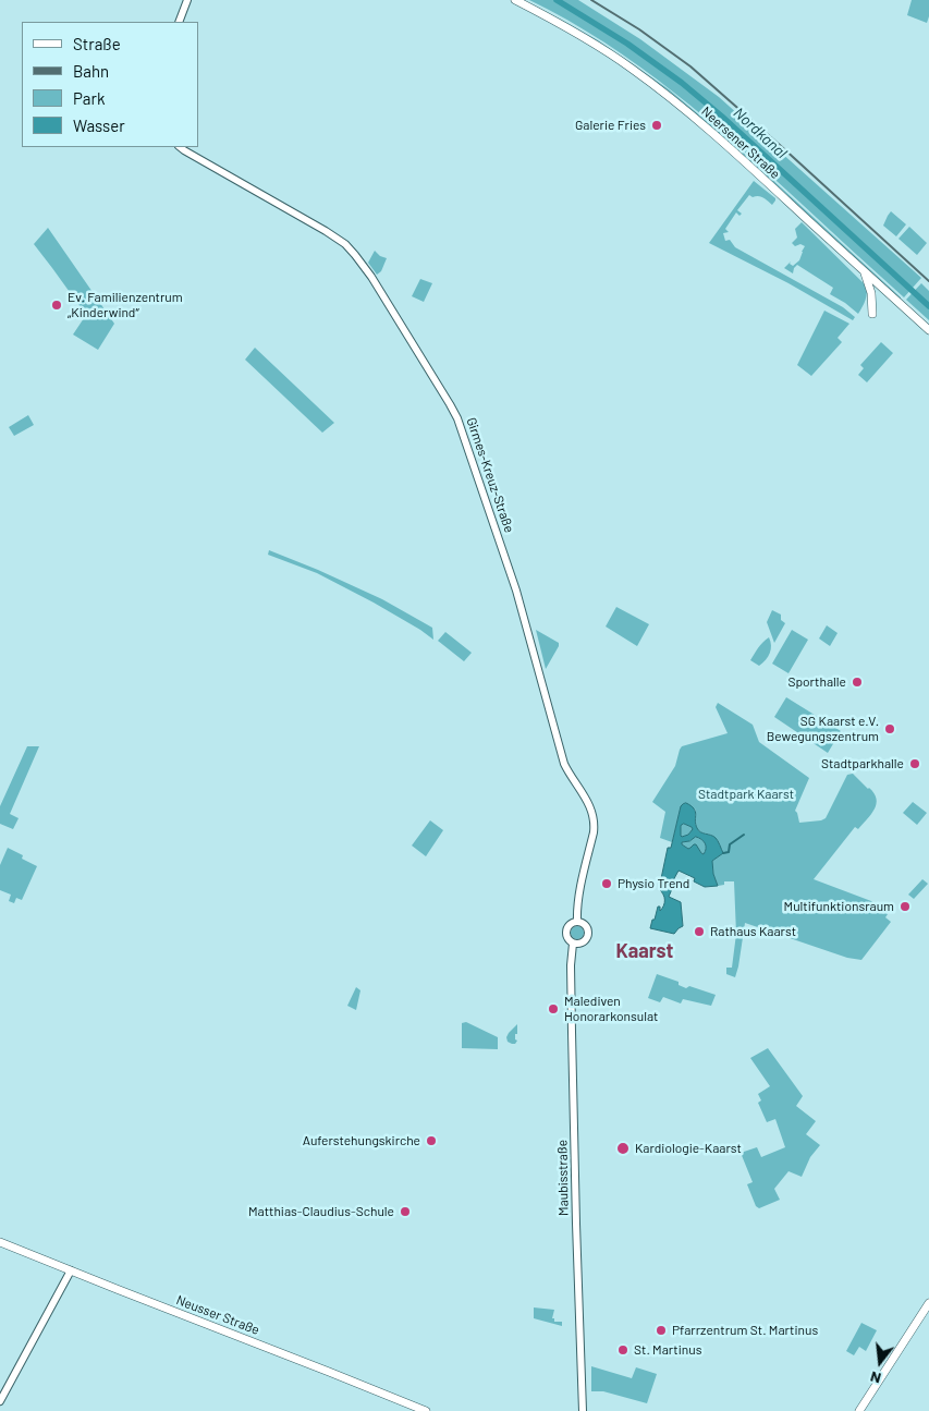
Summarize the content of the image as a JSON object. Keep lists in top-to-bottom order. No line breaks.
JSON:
{"streets":{"main road":["Neersener Straße","Neusser Straße"],"street":["Girmes-Kreuz-Straße","Maubisstraße"]},"crossings":[["Girmes-Kreuz-Straße","Maubisstraße"]],"districts":["Kaarst"],"water":["Nordkanal"],"parks":["Stadtpark Kaarst"],"places":["Galerie Fries","Ev. Familienzentrum „Kinderwind“","Sporthalle","SG Kaarst e.V. Bewegungszentrum","Stadtparkhalle","Physio Trend","Multifunktionsraum","Rathaus Kaarst","Malediven Honorarkonsulat","Auferstehungskirche","Kardiologie-Kaarst","Matthias-Claudius-Schule","Pfarrzentrum St. Martinus","St. Martinus"],"legend":["Straße","Bahn","Park","Wasser"],"north":"bottom"}
